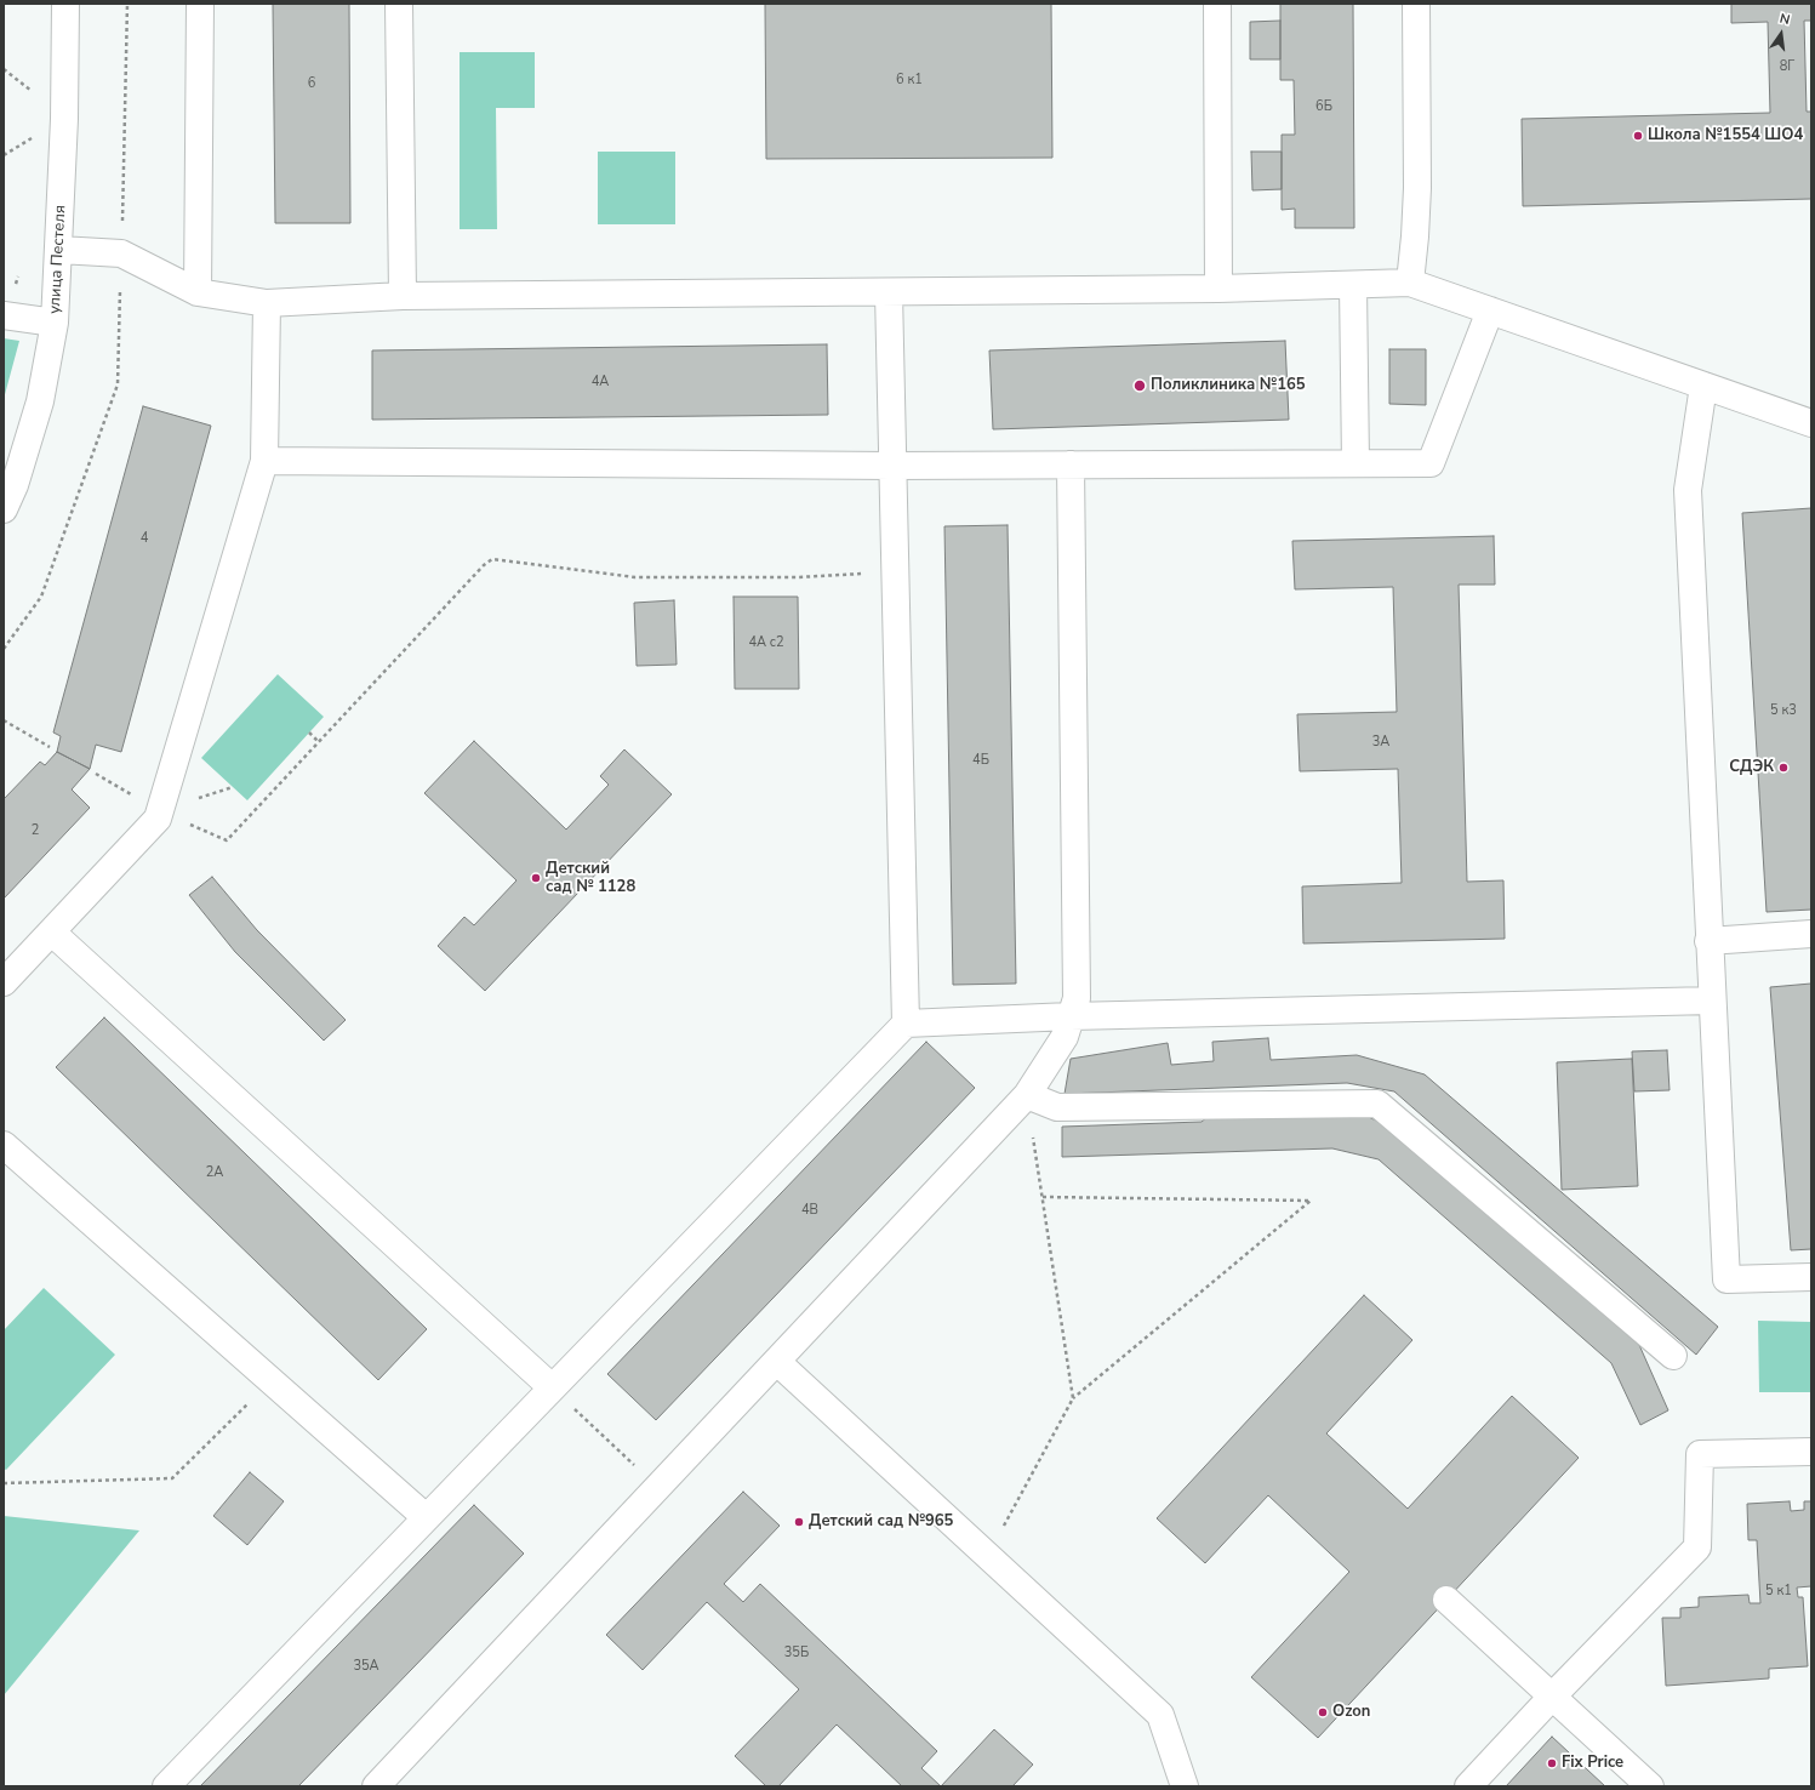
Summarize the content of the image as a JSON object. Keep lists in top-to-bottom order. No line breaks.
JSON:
{"streets":{"street":["улица Пестеля"]},"places":["Школа №1554 ШО4","Поликлиника №165","СДЭК","Детский сад № 1128","Детский сад №965","Ozon","Fix Price"],"house_numbers":["8Г","6 к1","6","6Б","4А","4","4А с2","5 к3","3А","4Б","2","2А","4В","5 к1","35Б","35А"],"north":"top"}
